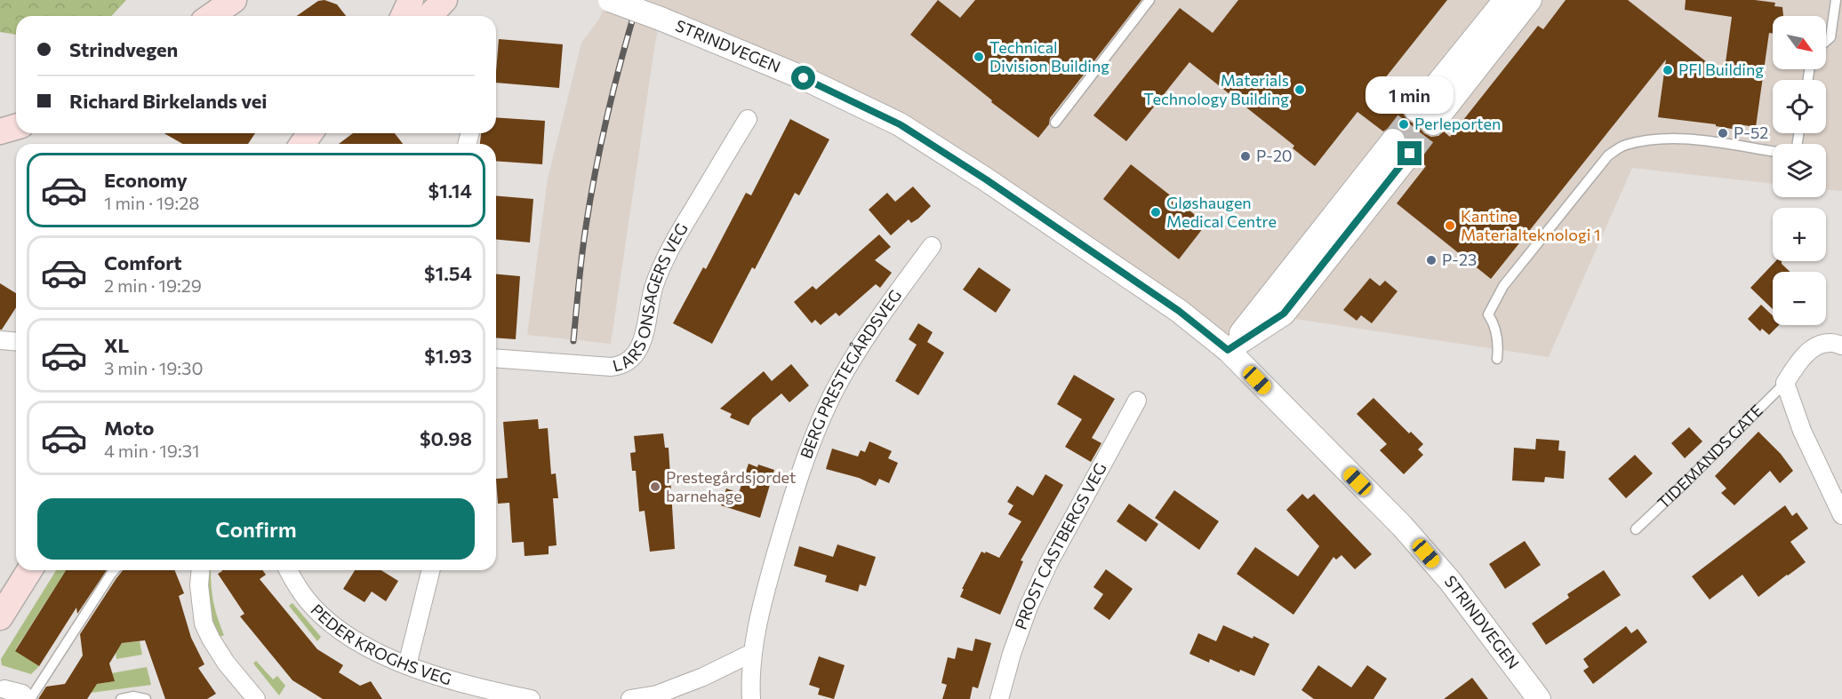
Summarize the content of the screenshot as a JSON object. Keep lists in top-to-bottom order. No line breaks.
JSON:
{"streets":{"street":["STRINDVEGEN","LARS ONSAGERS VEG","BERG PRESTEGÅRDSVEG","TIDEMANDS GATE","PROST CASTBERGS VEG","PEDER KROGHS VEG"]},"places":["Technical Division Building","PFI Building","Materials Technology Building","Perleporten","P-52","P-20","Gløshaugen Medical Centre","Kantine Materialteknologi 1","P-23","Prestegårdsjordet barnehage"],"north":"bottom right","page":{"map_buttons":["+","−"],"banner":["Strindvegen","Richard Birkelands vei"],"bubble":"1 min","list":[{"name":"Economy","note":"1 min · 19:28","value":"$1.14"},{"name":"Comfort","note":"2 min · 19:29","value":"$1.54"},{"name":"XL","note":"3 min · 19:30","value":"$1.93"},{"name":"Moto","note":"4 min · 19:31","value":"$0.98"}],"buttons":"Confirm"}}
